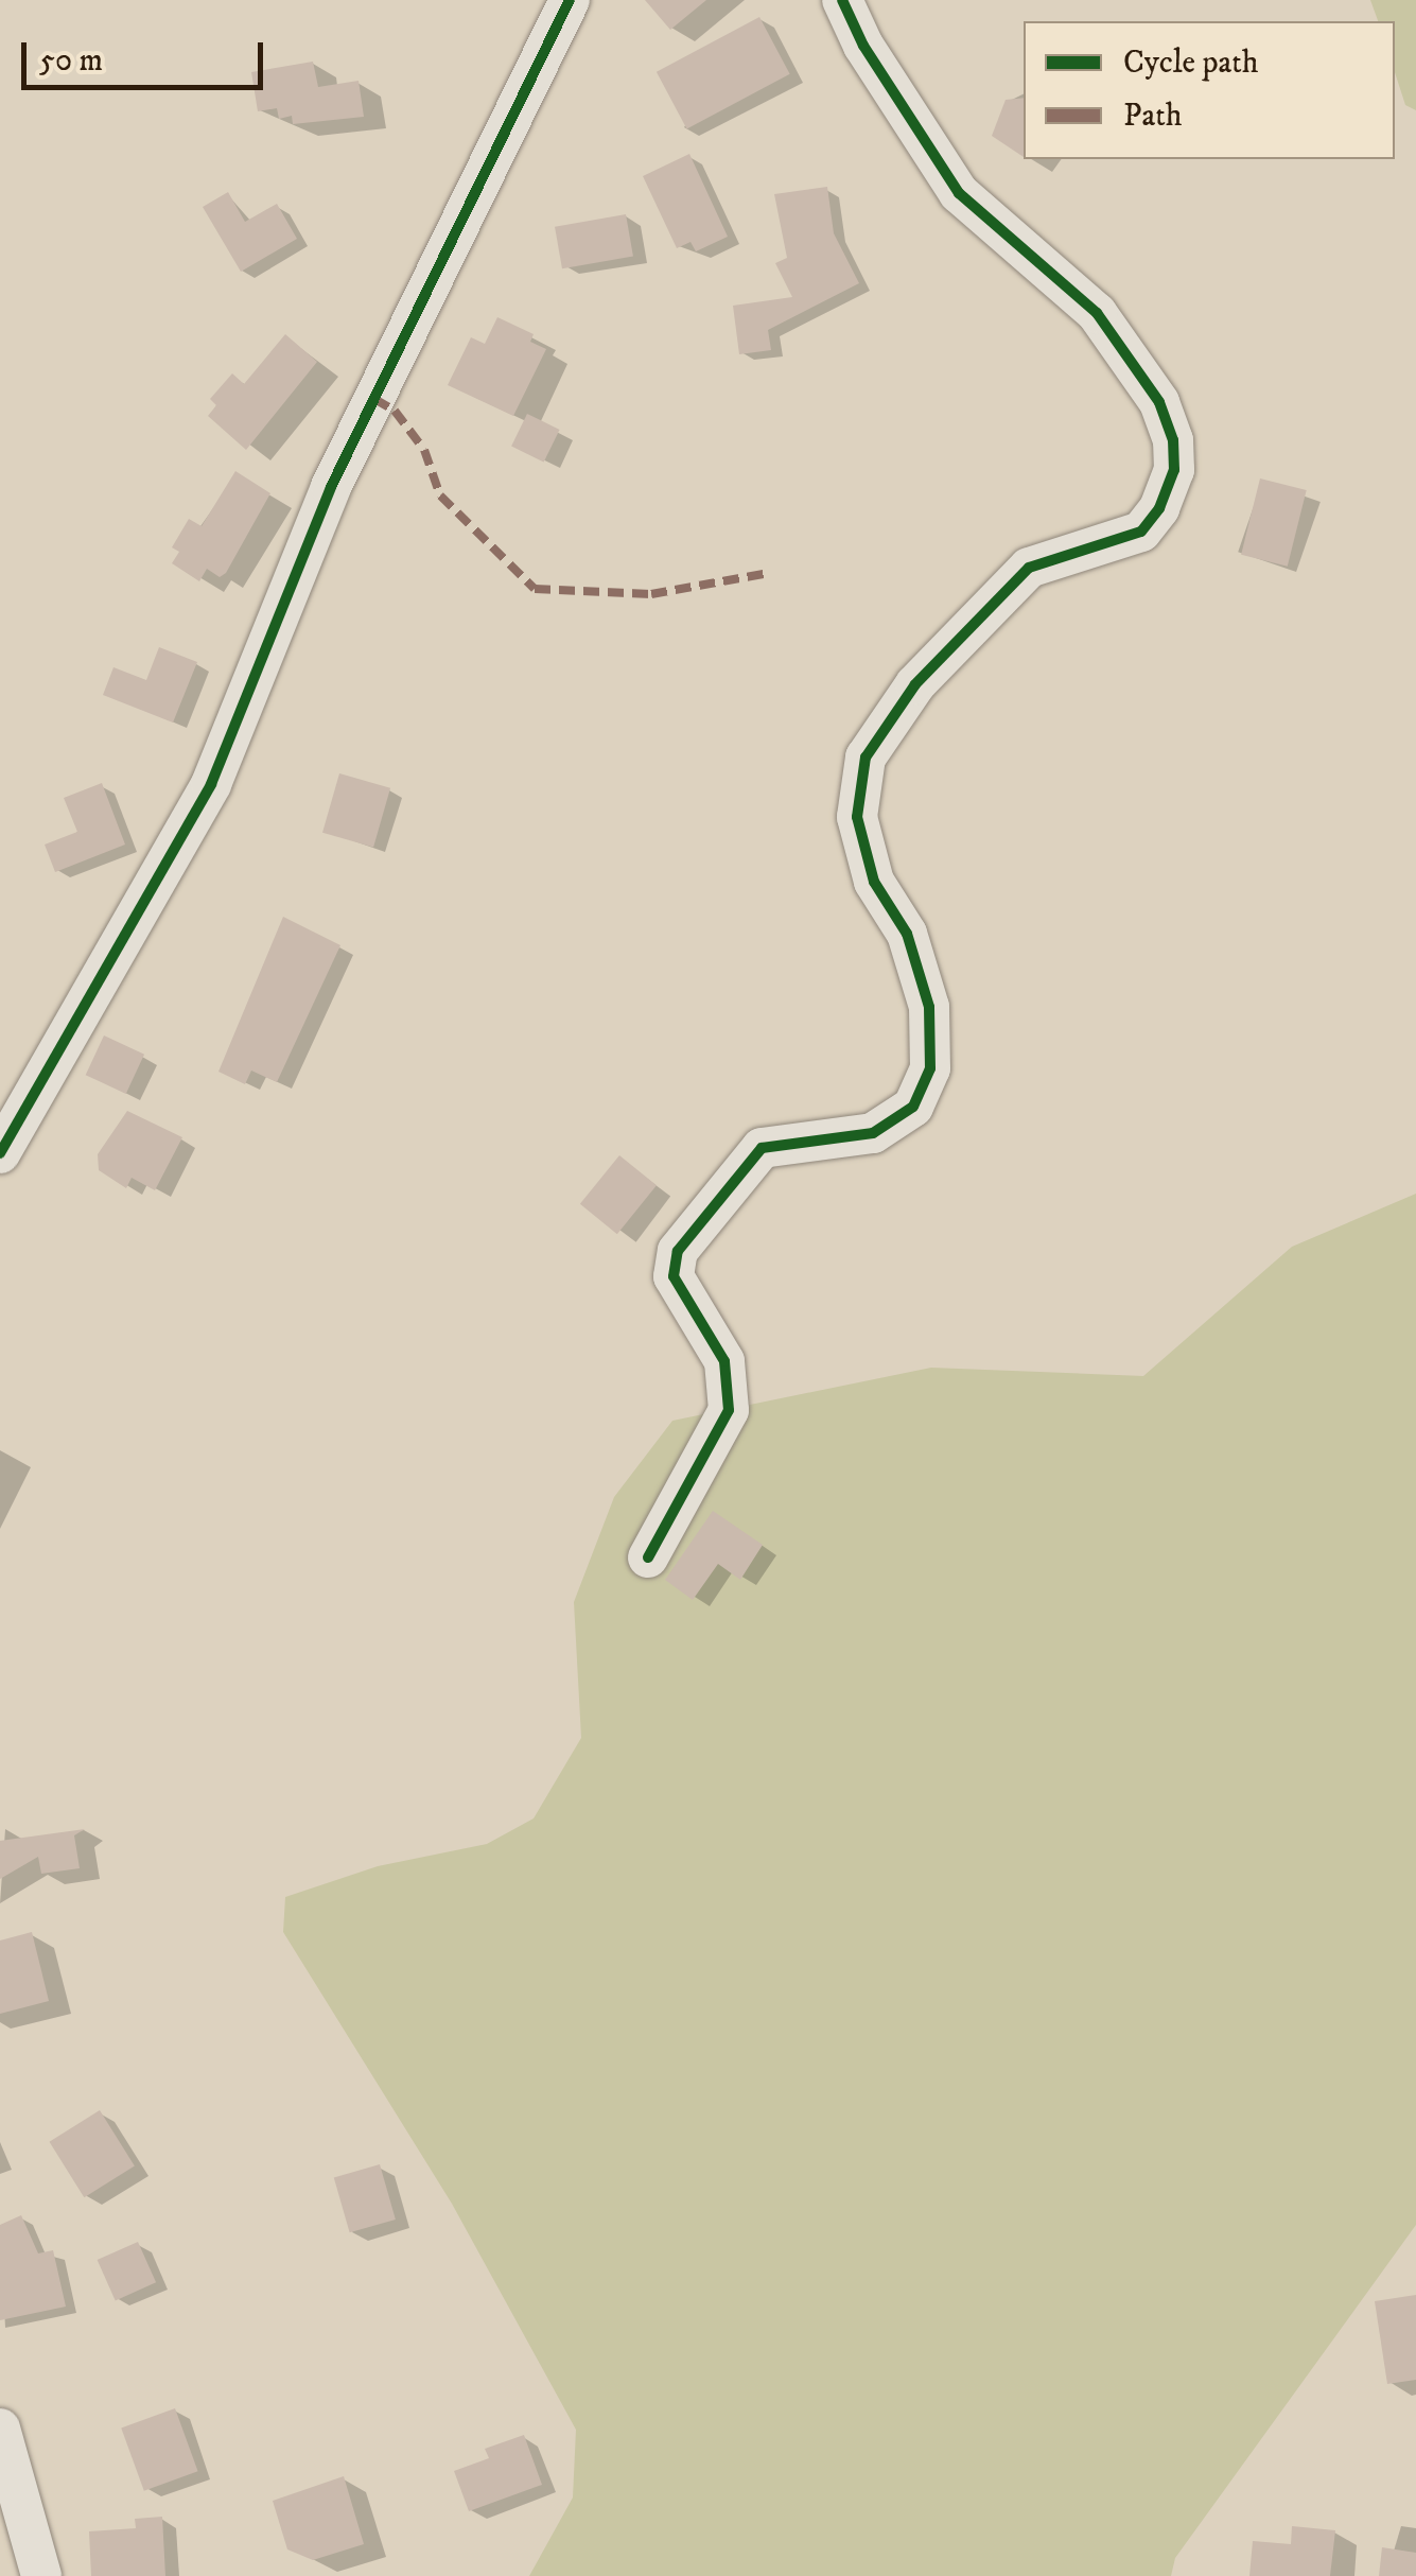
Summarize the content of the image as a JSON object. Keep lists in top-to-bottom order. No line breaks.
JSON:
{"legend":["Cycle path","Path"],"scale_bar":"50 m"}
